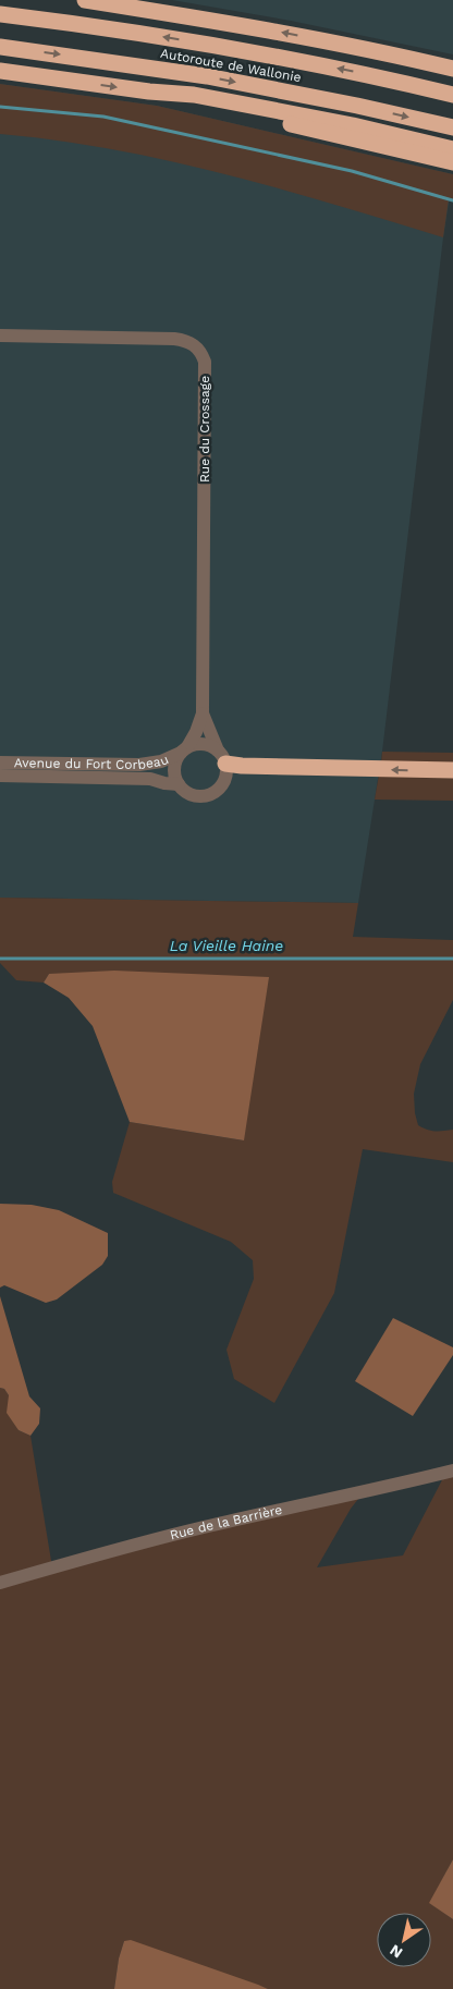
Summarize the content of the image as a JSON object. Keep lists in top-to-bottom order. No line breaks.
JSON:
{"streets":{"highway":["Autoroute de Wallonie"],"street":["Rue du Crossage","Avenue du Fort Corbeau","Rue de la Barrière"]},"water":["La Vieille Haine"],"north":"bottom left"}
